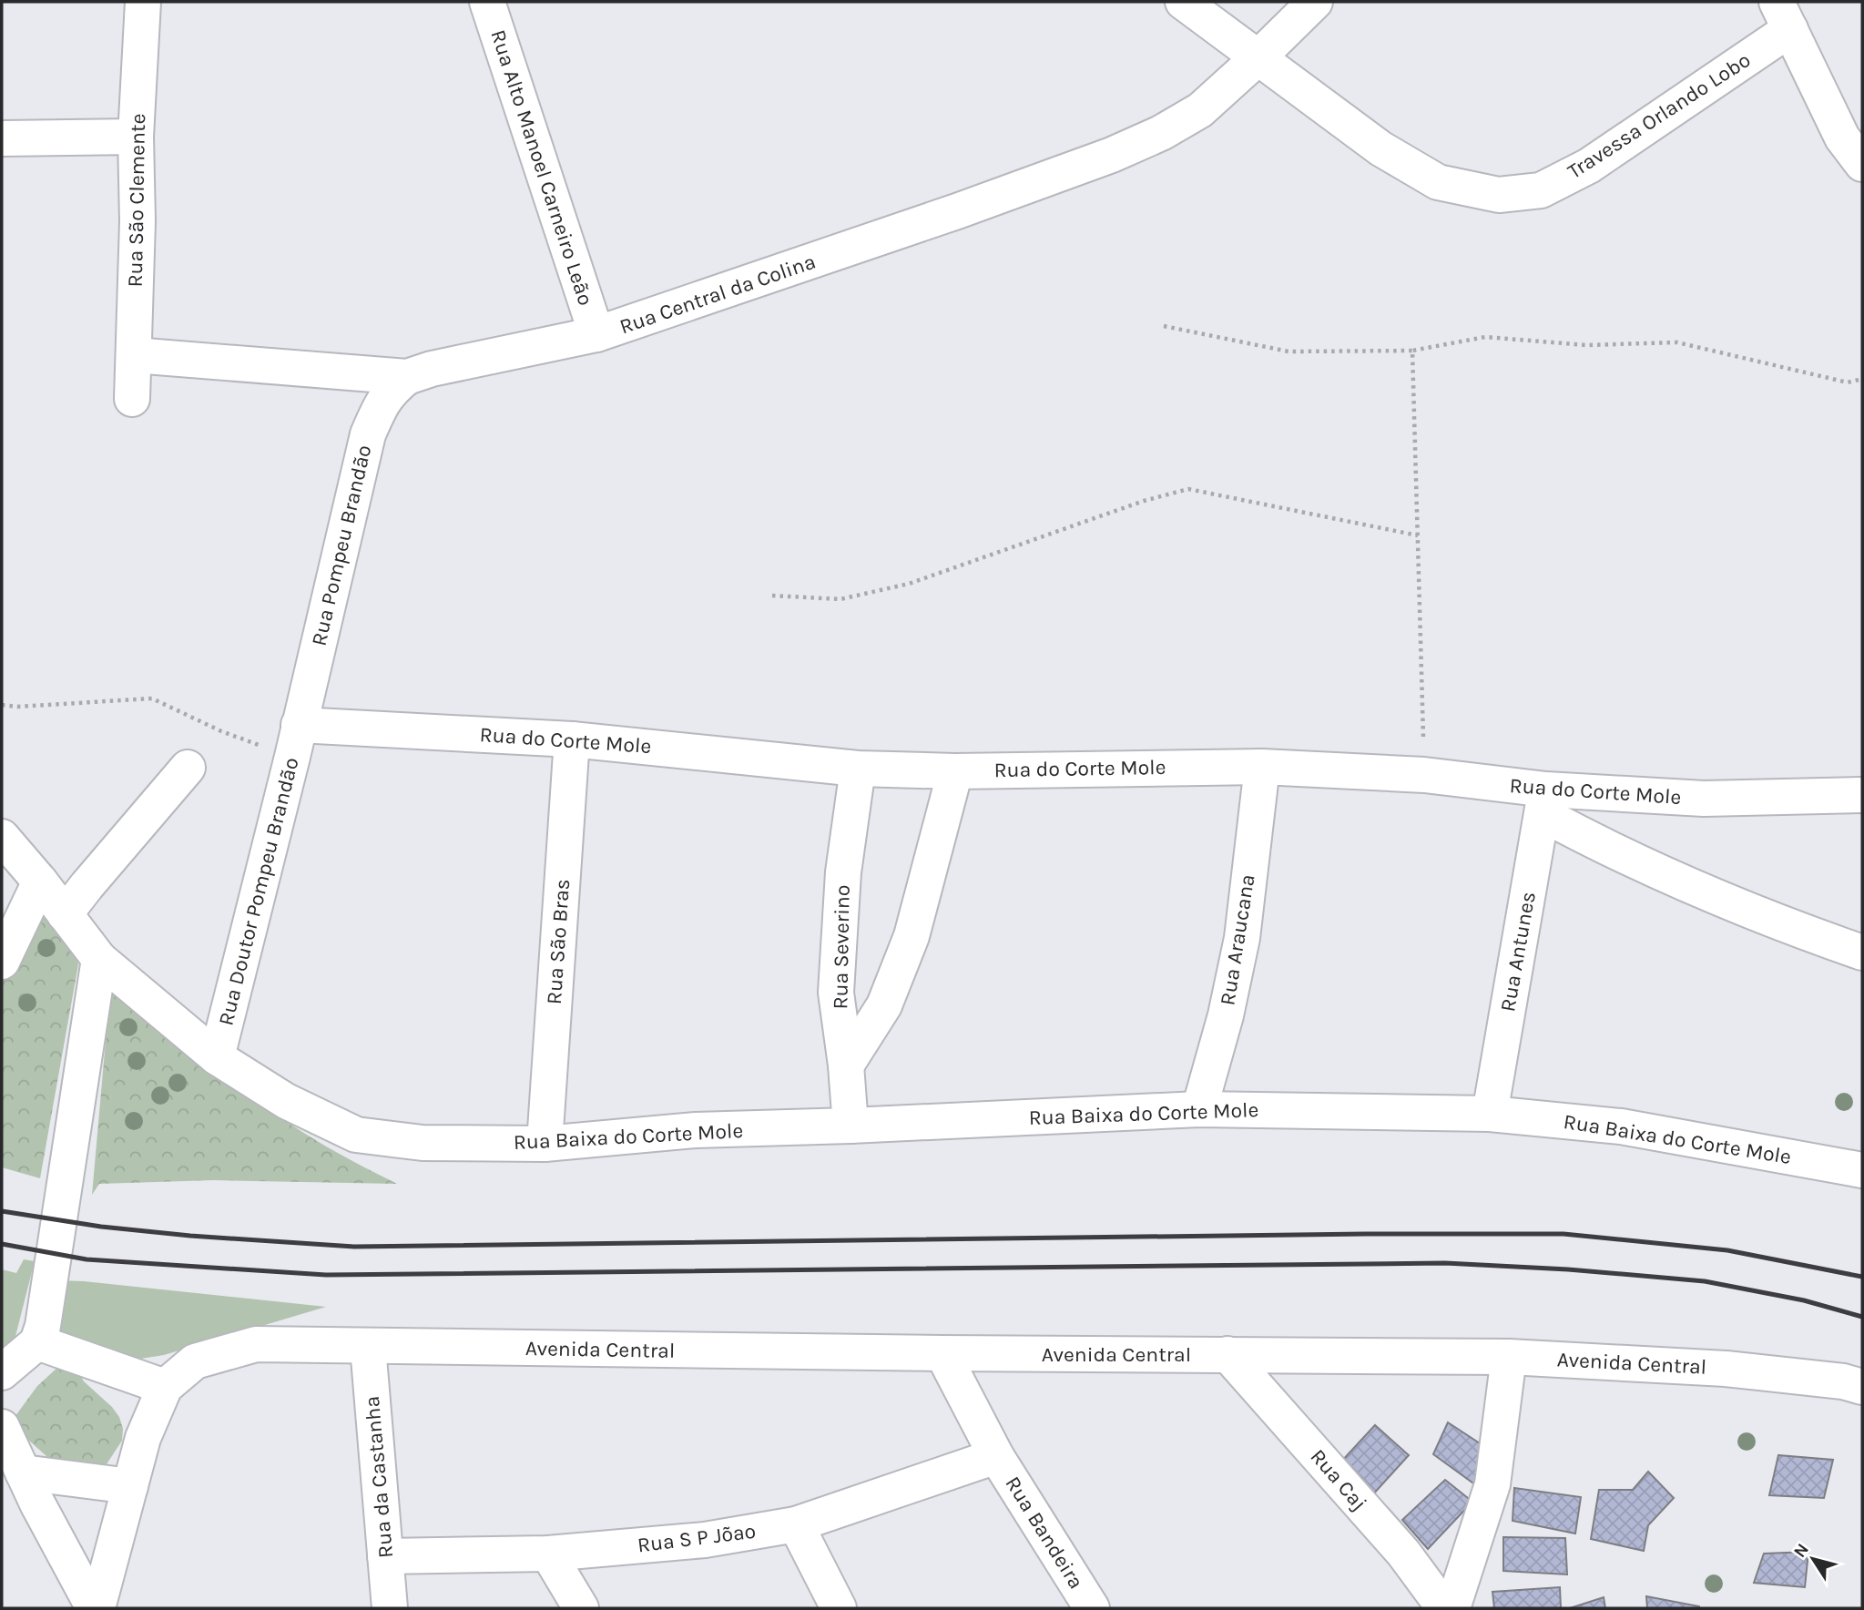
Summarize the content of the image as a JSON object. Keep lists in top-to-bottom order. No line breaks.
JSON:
{"streets":{"street":["Travessa Orlando Lobo","Rua Alto Manoel Carneiro Leão","Rua São Clemente","Rua Central da Colina","Rua Pompeu Brandão","Rua do Corte Mole","Rua Doutor Pompeu Brandão","Rua Araucana","Rua São Bras","Rua Severino","Rua Antunes","Rua Baixa do Corte Mole","Avenida Central","Rua da Castanha","Rua Caj","Rua Bandeira","Rua S P Jõao"]},"crossings":[["Travessa Orlando Lobo","Rua Central da Colina"],["Rua Alto Manoel Carneiro Leão","Rua Central da Colina"],["Rua São Clemente","Rua Central da Colina"],["Rua Central da Colina","Rua Pompeu Brandão"],["Rua Pompeu Brandão","Rua do Corte Mole"],["Rua Pompeu Brandão","Rua Doutor Pompeu Brandão"],["Rua do Corte Mole","Rua Doutor Pompeu Brandão"],["Rua do Corte Mole","Rua Araucana"],["Rua do Corte Mole","Rua São Bras"],["Rua do Corte Mole","Rua Severino"],["Rua do Corte Mole","Rua Antunes"],["Rua Doutor Pompeu Brandão","Rua Baixa do Corte Mole"],["Rua Araucana","Rua Baixa do Corte Mole"],["Rua São Bras","Rua Baixa do Corte Mole"],["Rua Severino","Rua Baixa do Corte Mole"],["Rua Antunes","Rua Baixa do Corte Mole"],["Avenida Central","Rua da Castanha"],["Avenida Central","Rua Caj"],["Avenida Central","Rua Bandeira"],["Rua da Castanha","Rua S P Jõao"],["Rua Bandeira","Rua S P Jõao"]],"north":"top left"}
